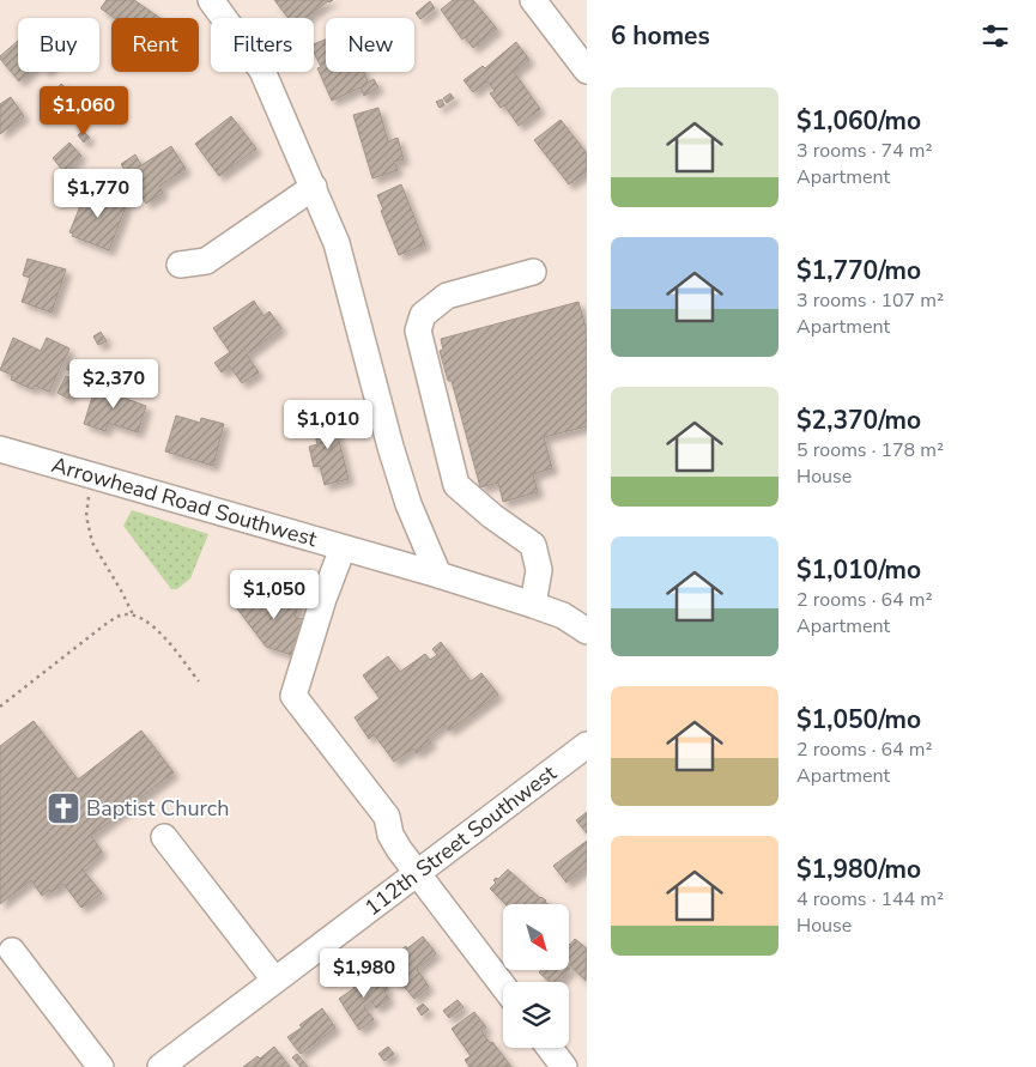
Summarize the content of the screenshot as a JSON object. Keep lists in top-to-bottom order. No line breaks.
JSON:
{"streets":{"street":["Arrowhead Road Southwest","112th Street Southwest"]},"places":{"church":["Baptist Church"]},"north":"bottom right","page":{"heading":"6 homes","chip":["Buy","Rent","Filters","New"],"list":[{"name":"$1,060/mo","note":"3 rooms · 74 m² · Apartment"},{"name":"$1,770/mo","note":"3 rooms · 107 m² · Apartment"},{"name":"$2,370/mo","note":"5 rooms · 178 m² · House"},{"name":"$1,010/mo","note":"2 rooms · 64 m² · Apartment"},{"name":"$1,050/mo","note":"2 rooms · 64 m² · Apartment"},{"name":"$1,980/mo","note":"4 rooms · 144 m² · House"}],"price":["$1,060","$1,770","$2,370","$1,010","$1,050","$1,980"]}}
